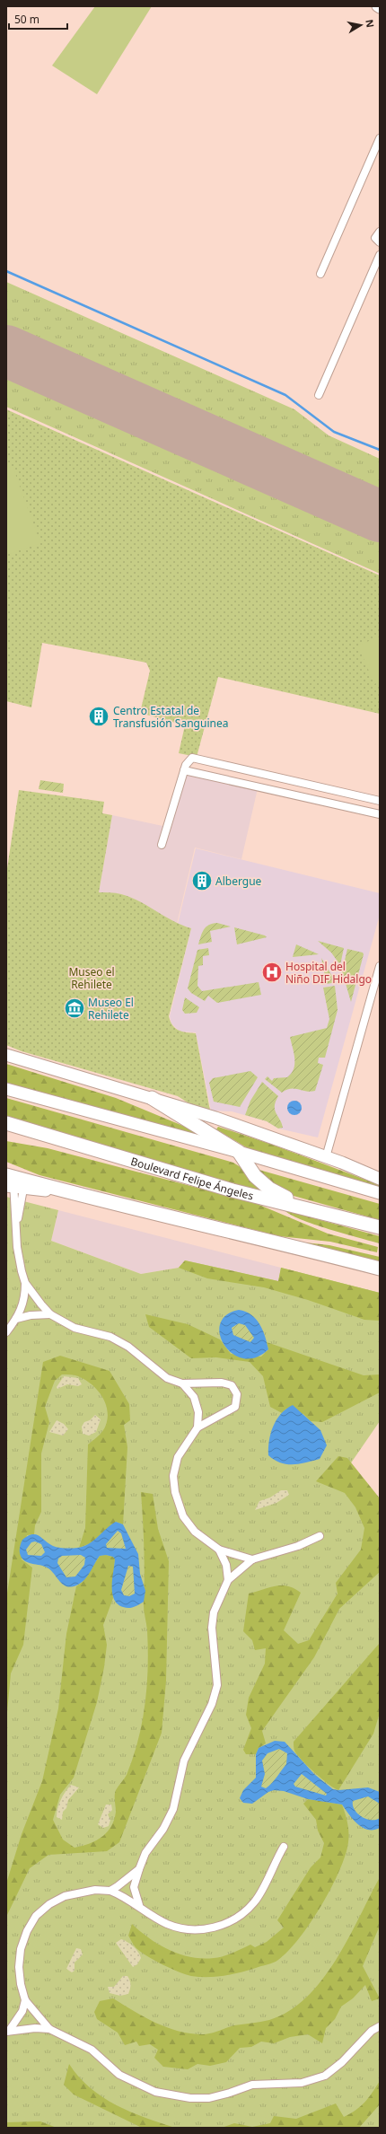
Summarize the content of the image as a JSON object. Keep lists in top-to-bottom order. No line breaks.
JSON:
{"streets":{"highway":["Boulevard Felipe Ángeles"]},"parks":["Museo el Rehilete"],"places":{"building":["Centro Estatal de Transfusión Sanguinea","Albergue"],"hospital":["Hospital del Niño DIF Hidalgo"],"museum":["Museo El Rehilete"]},"scale_bar":"50 m","north":"right"}
